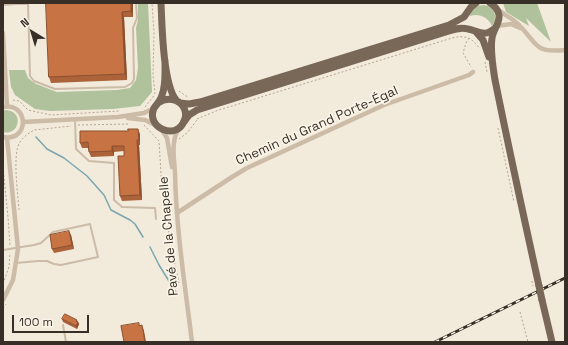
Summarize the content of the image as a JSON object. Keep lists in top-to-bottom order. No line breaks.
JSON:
{"streets":{"main road":["Pavé de la Chapelle"],"street":["Chemin du Grand Porte-Égal"]},"crossings":[["Chemin du Grand Porte-Égal","Pavé de la Chapelle"]],"scale_bar":"100 m","north":"top left"}
